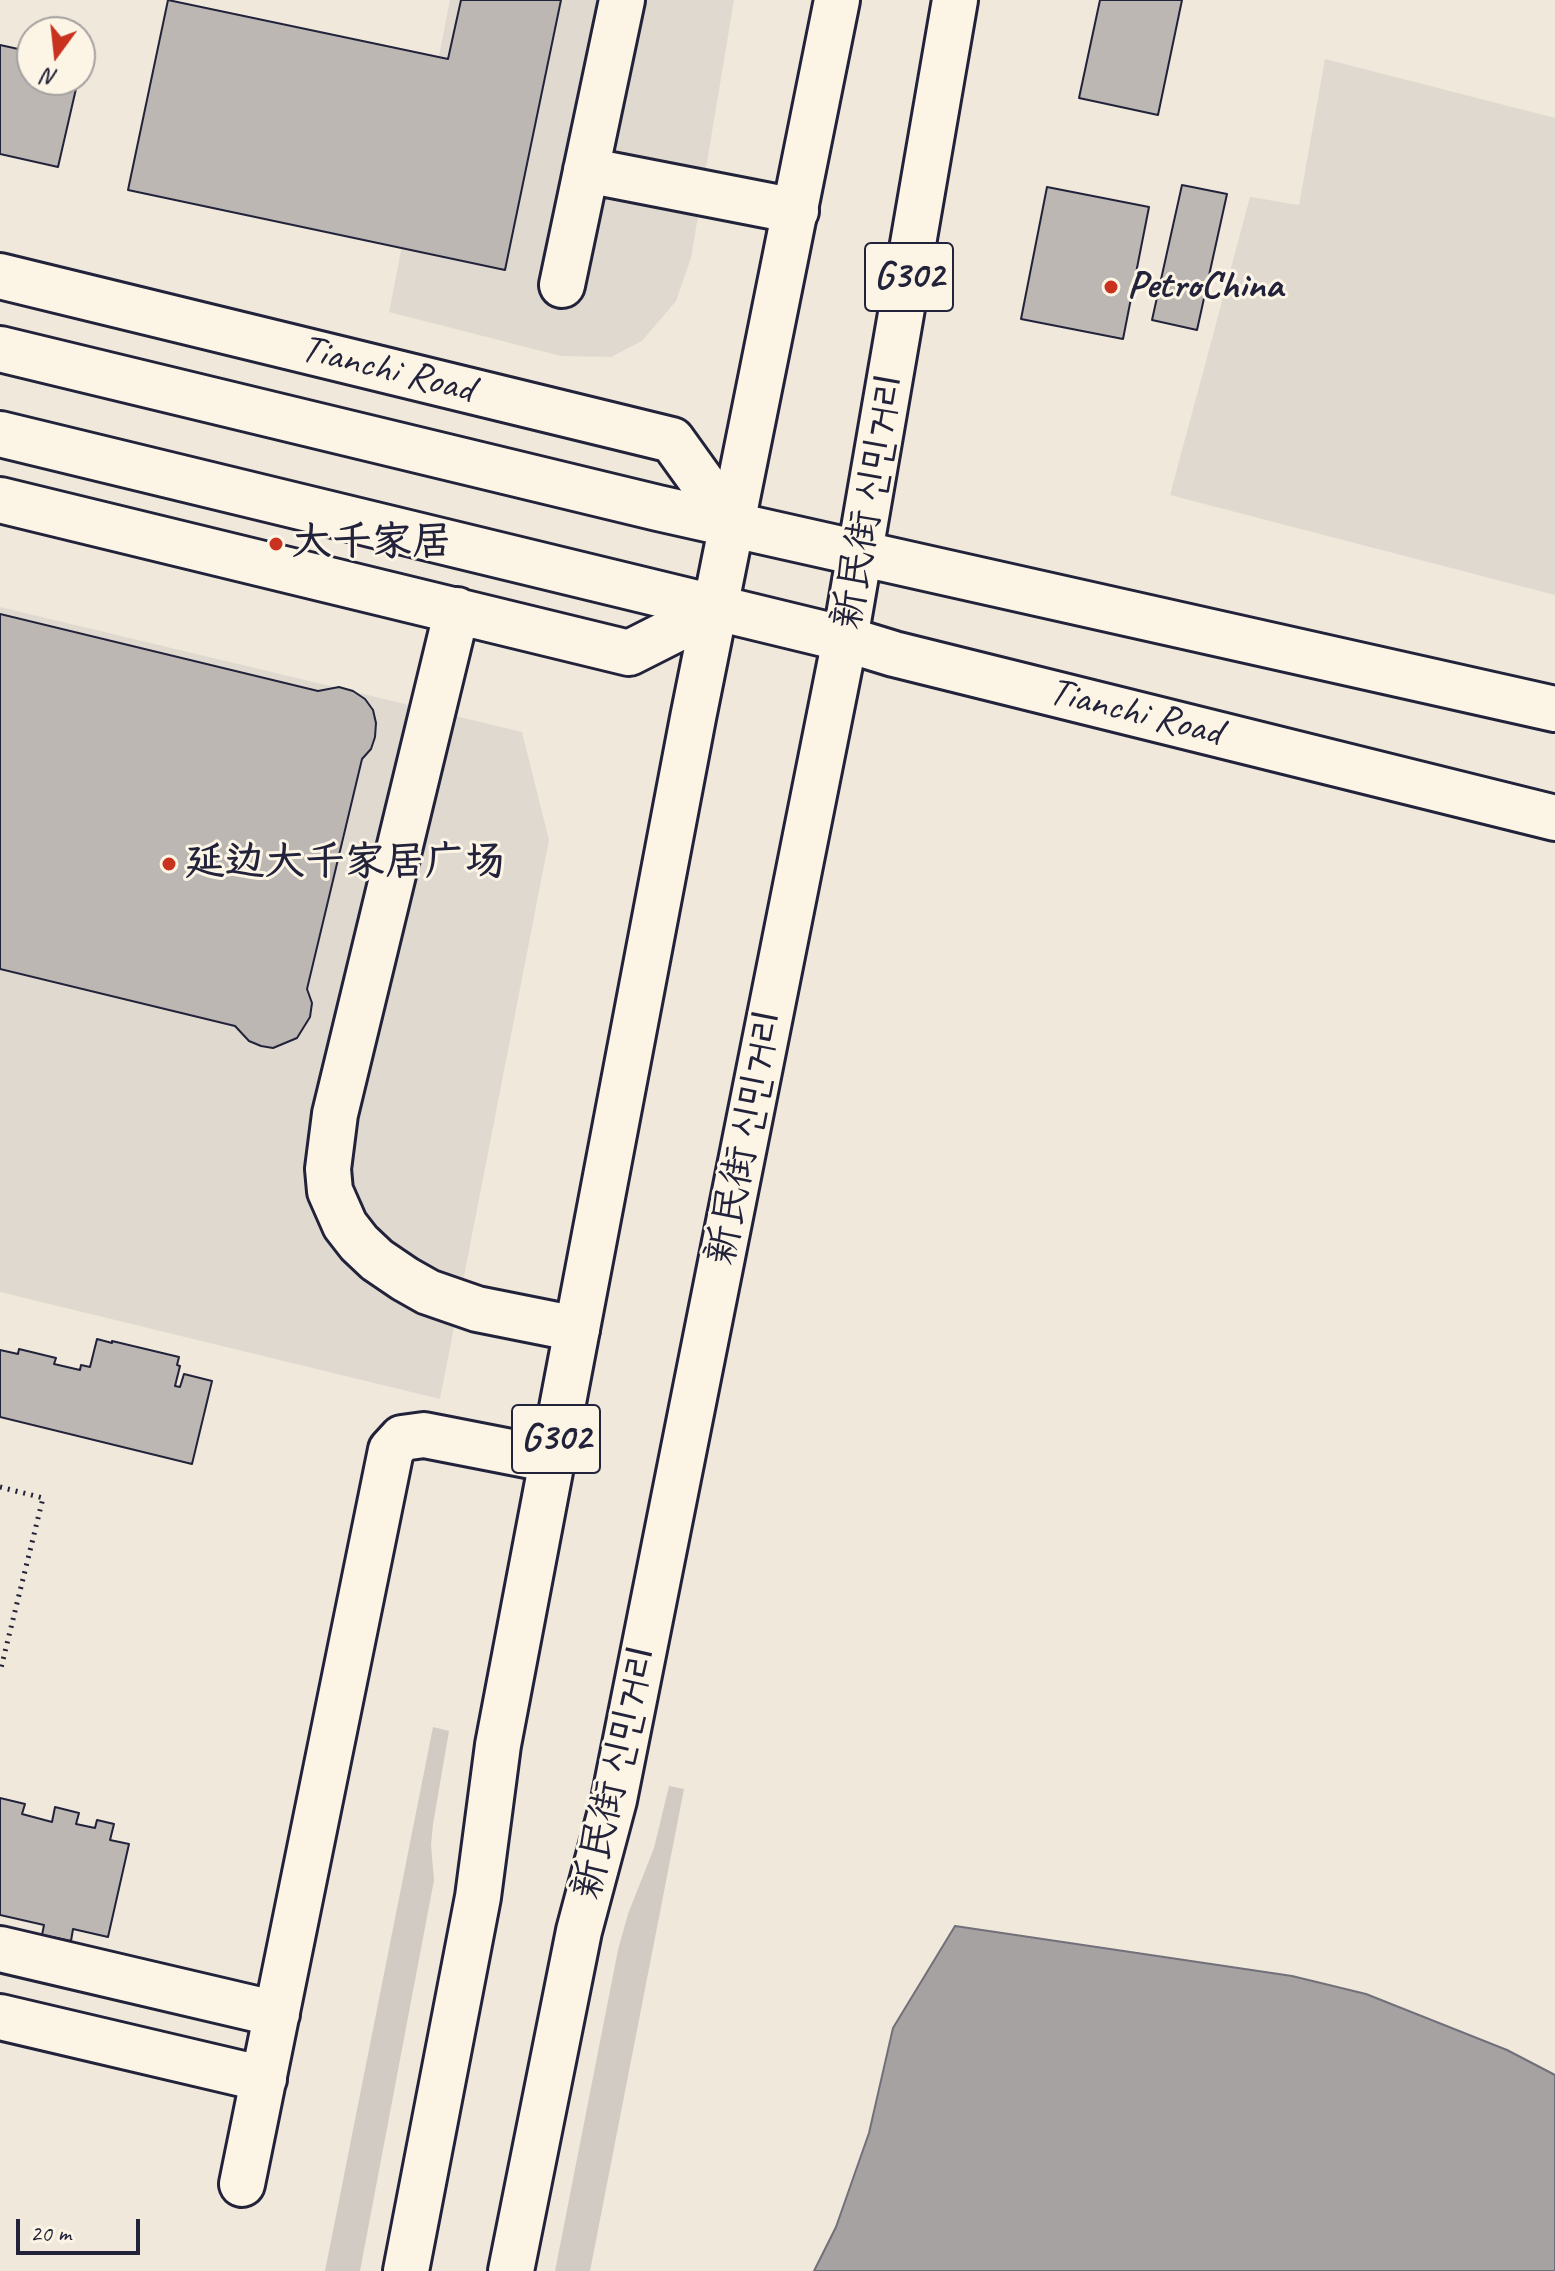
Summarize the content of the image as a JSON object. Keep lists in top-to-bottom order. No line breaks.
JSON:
{"streets":{"main road":["G302","Tianchi Road","新民街 신민거리"]},"crossings":[["G302","Tianchi Road"],["Tianchi Road","新民街 신민거리"]],"places":["PetroChina","大千家居","延边大千家居广场"],"scale_bar":"20 m","north":"bottom"}
